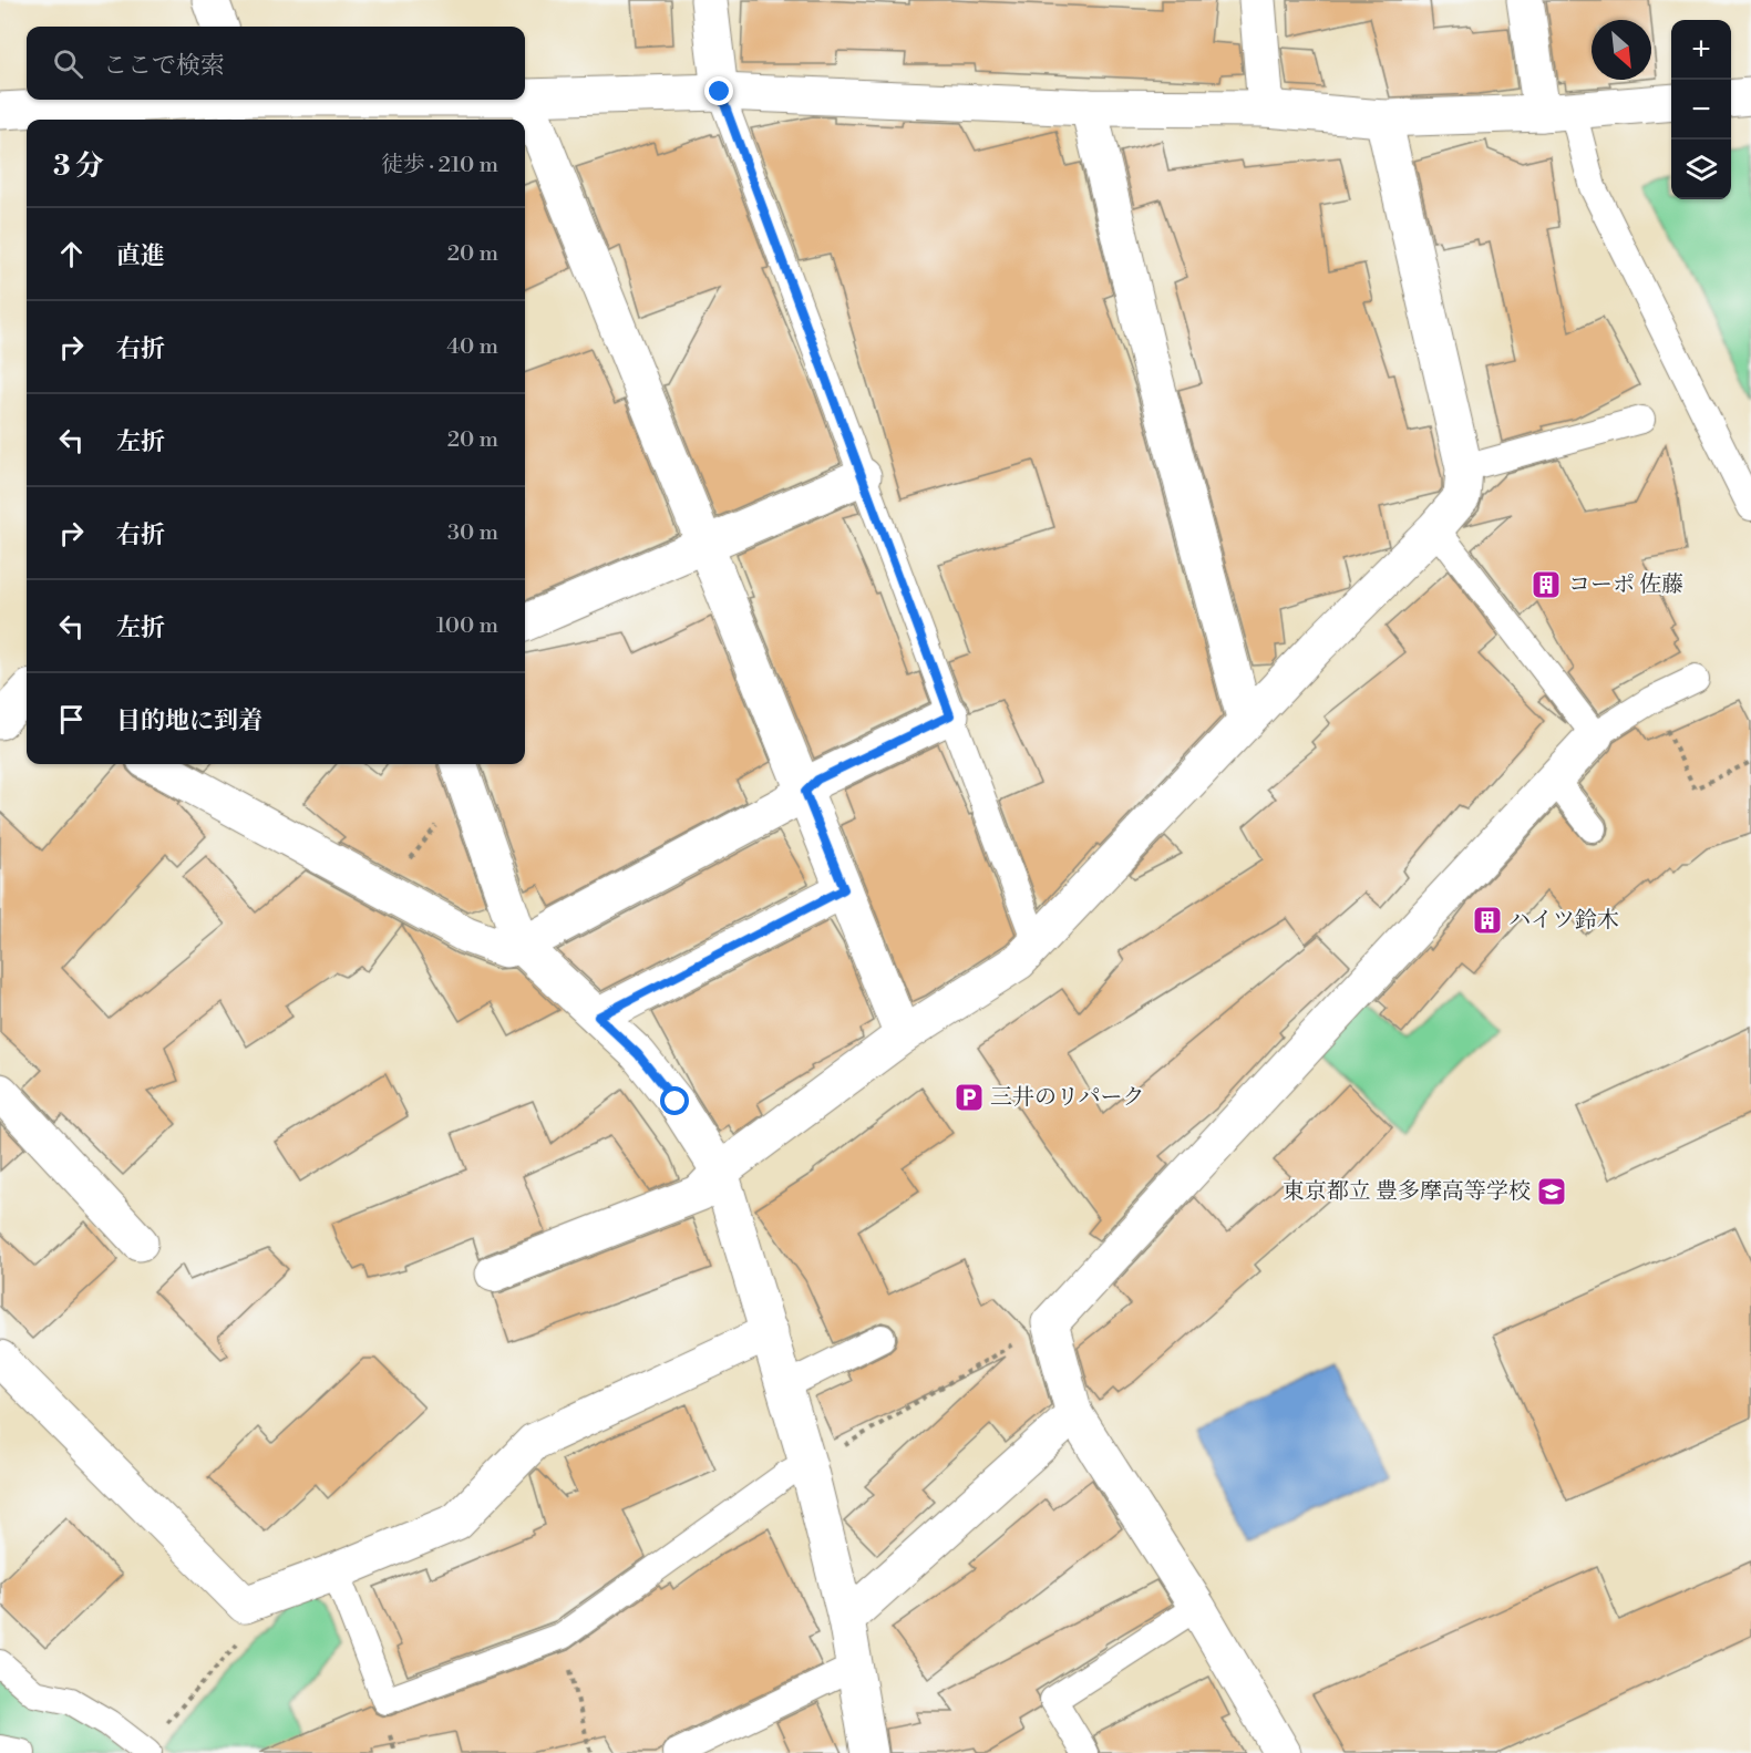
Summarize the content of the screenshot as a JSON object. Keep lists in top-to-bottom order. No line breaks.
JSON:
{"places":{"building":["コーポ 佐藤","ハイツ鈴木"],"parking":["三井のリパーク"],"school or university":["東京都立 豊多摩高等学校"]},"north":"bottom right","page":{"map_buttons":["+","−"],"search":"ここで検索","heading":["3 分","徒歩 · 210 m"],"list":[["直進","20 m"],["右折","40 m"],["左折","20 m"],["右折","30 m"],["左折","100 m"],"目的地に到着"]}}
